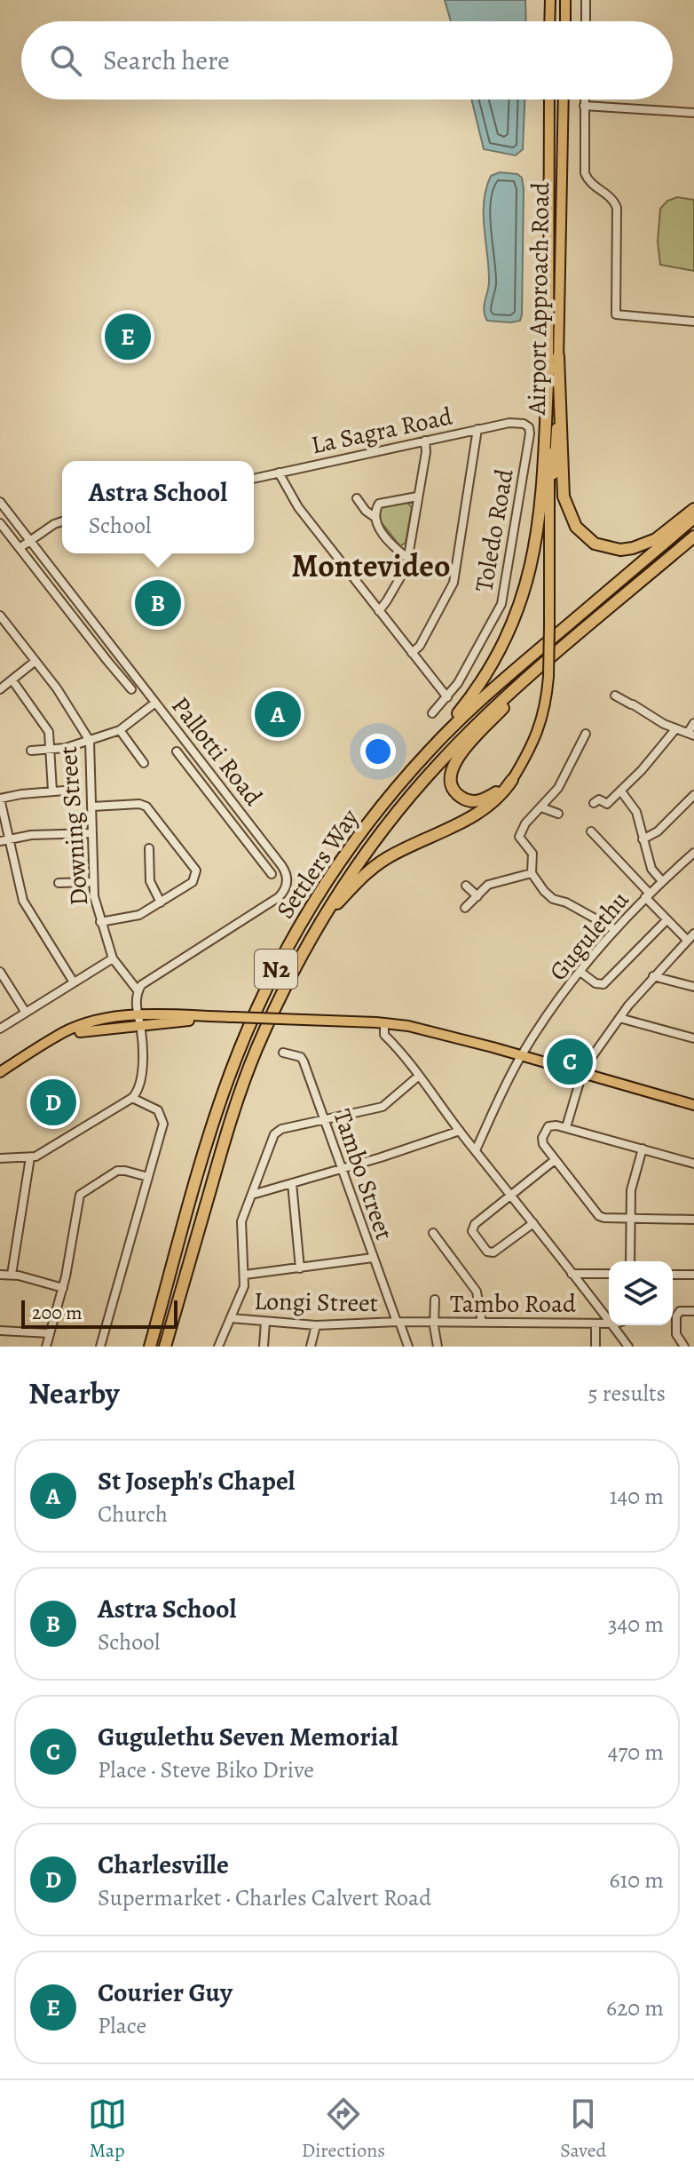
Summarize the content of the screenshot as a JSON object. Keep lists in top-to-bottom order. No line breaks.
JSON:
{"streets":{"highway":["Settlers Way","N2"],"main road":["Airport Approach Road"],"street":["La Sagra Road","Toledo Road","Pallotti Road","Downing Street","Gugulethu","Tambo Street","Longi Street","Tambo Road"]},"crossings":[["Airport Approach Road","Settlers Way"],["La Sagra Road","Toledo Road"],["Pallotti Road","Downing Street"],["Tambo Street","Longi Street"],["Tambo Street","Tambo Road"],["Longi Street","Tambo Road"]],"districts":["Montevideo"],"scale_bar":"200 m","page":{"search":"Search here","pins":["E","B","A","C","D"],"popup":["Astra School","School"],"scale":"200 m","heading":["Nearby","5 results"],"list":[{"mark":"A","name":"St Joseph's Chapel","note":"Church","value":"140 m"},{"mark":"B","name":"Astra School","note":"School","value":"340 m"},{"mark":"C","name":"Gugulethu Seven Memorial","note":"Place · Steve Biko Drive","value":"470 m"},{"mark":"D","name":"Charlesville","note":"Supermarket · Charles Calvert Road","value":"610 m"},{"mark":"E","name":"Courier Guy","note":"Place","value":"620 m"}],"nav":["Map","Directions","Saved"]}}
